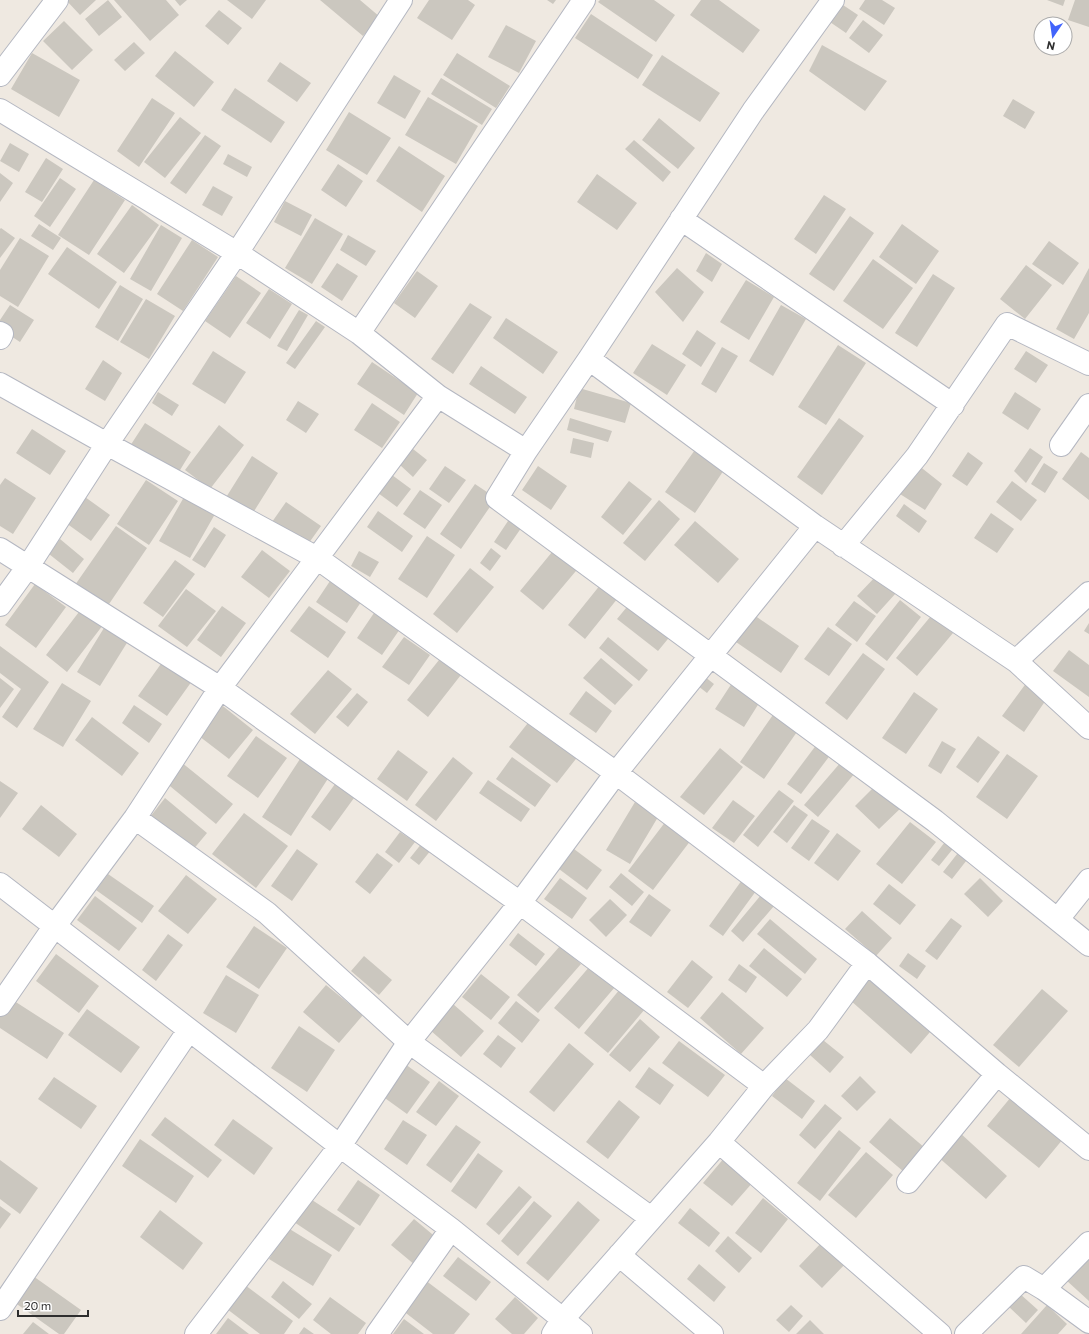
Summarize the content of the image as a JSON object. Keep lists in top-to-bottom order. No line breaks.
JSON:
{"scale_bar":"20 m","north":"bottom"}
